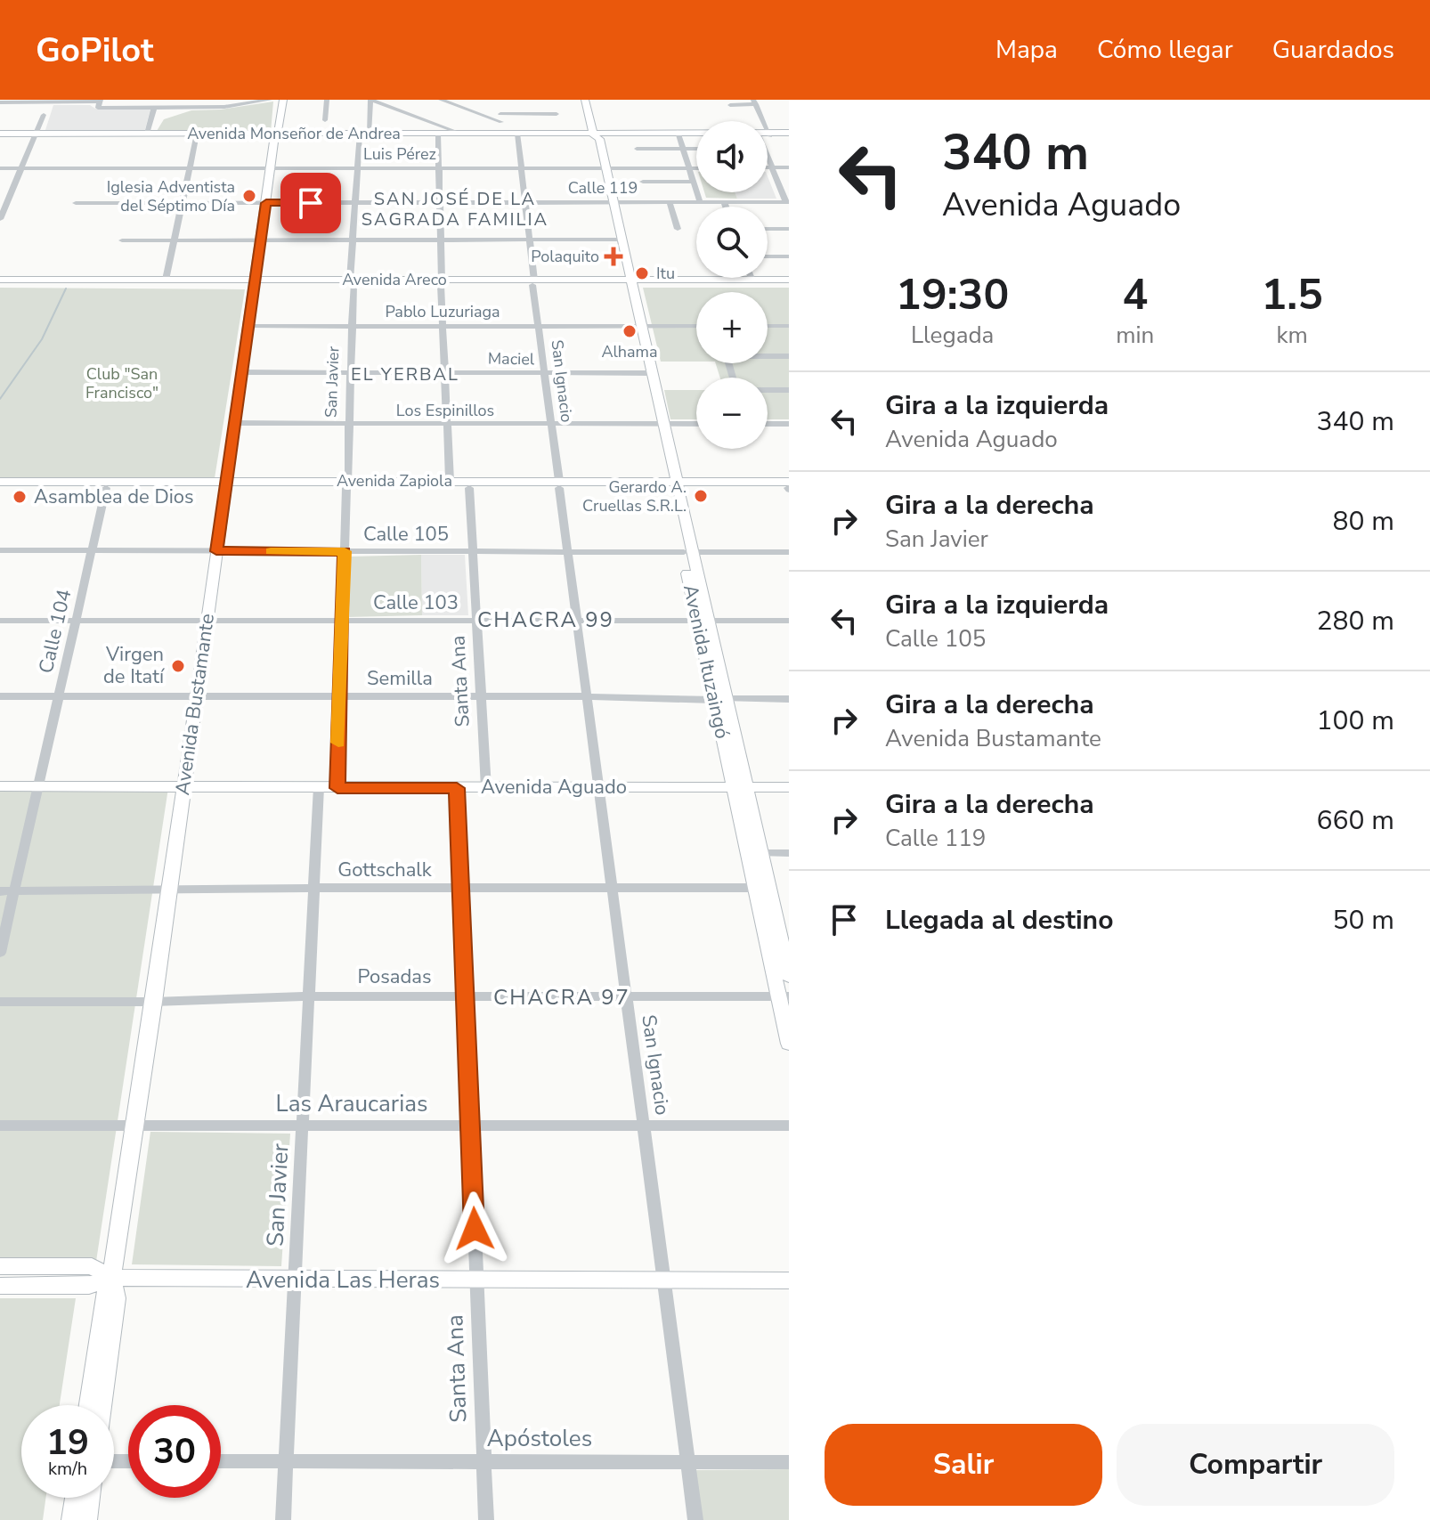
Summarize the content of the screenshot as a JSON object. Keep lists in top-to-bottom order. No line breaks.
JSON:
{"streets":{"main road":["Avenida Monseñor de Andrea","Avenida Areco","Avenida Zapiola","Avenida Ituzaingó","Avenida Bustamante","Avenida Aguado","Avenida Las Heras"],"street":["Luis Pérez","Calle 119","Pablo Luzuriaga","Maciel","San Ignacio","San Javier","Los Espinillos","Calle 105","Calle 103","Calle 104","Semilla","Santa Ana","Gottschalk","Posadas","Las Araucarias","Apóstoles"]},"crossings":[["Avenida Monseñor de Andrea","San Ignacio"],["Avenida Monseñor de Andrea","San Javier"],["Avenida Monseñor de Andrea","Avenida Ituzaingó"],["Avenida Monseñor de Andrea","Avenida Bustamante"],["Luis Pérez","San Ignacio"],["Luis Pérez","San Javier"],["Luis Pérez","Avenida Ituzaingó"],["Luis Pérez","Avenida Bustamante"],["Calle 119","San Ignacio"],["Calle 119","San Javier"],["Calle 119","Avenida Ituzaingó"],["Calle 119","Avenida Bustamante"],["Avenida Areco","San Ignacio"],["Avenida Areco","San Javier"],["Avenida Areco","Avenida Ituzaingó"],["Avenida Areco","Avenida Bustamante"],["Pablo Luzuriaga","San Ignacio"],["Pablo Luzuriaga","San Javier"],["Pablo Luzuriaga","Avenida Ituzaingó"],["Pablo Luzuriaga","Avenida Bustamante"],["Maciel","San Ignacio"],["Maciel","San Javier"],["Maciel","Avenida Ituzaingó"],["Maciel","Avenida Bustamante"],["San Ignacio","Los Espinillos"],["San Ignacio","Avenida Zapiola"],["San Ignacio","Calle 105"],["San Ignacio","Calle 103"],["San Ignacio","Semilla"],["San Ignacio","Avenida Aguado"],["San Ignacio","Gottschalk"],["San Ignacio","Posadas"],["San Ignacio","Las Araucarias"],["San Ignacio","Avenida Las Heras"],["San Ignacio","Apóstoles"],["San Javier","Los Espinillos"],["San Javier","Avenida Zapiola"],["San Javier","Calle 105"],["San Javier","Calle 103"],["San Javier","Semilla"],["San Javier","Avenida Aguado"],["San Javier","Gottschalk"],["San Javier","Posadas"],["San Javier","Las Araucarias"],["San Javier","Avenida Las Heras"],["San Javier","Apóstoles"],["Los Espinillos","Avenida Ituzaingó"],["Los Espinillos","Avenida Bustamante"],["Avenida Zapiola","Calle 104"],["Avenida Zapiola","Avenida Ituzaingó"],["Avenida Zapiola","Santa Ana"],["Avenida Zapiola","Avenida Bustamante"],["Calle 105","Calle 104"],["Calle 105","Avenida Ituzaingó"],["Calle 105","Santa Ana"],["Calle 105","Avenida Bustamante"],["Calle 103","Calle 104"],["Calle 103","Avenida Ituzaingó"],["Calle 103","Santa Ana"],["Calle 103","Avenida Bustamante"],["Calle 104","Semilla"],["Calle 104","Avenida Aguado"],["Calle 104","Gottschalk"],["Avenida Ituzaingó","Semilla"],["Avenida Ituzaingó","Avenida Aguado"],["Avenida Ituzaingó","Gottschalk"],["Avenida Ituzaingó","Posadas"],["Semilla","Santa Ana"],["Semilla","Avenida Bustamante"],["Santa Ana","Avenida Aguado"],["Santa Ana","Gottschalk"],["Santa Ana","Posadas"],["Santa Ana","Las Araucarias"],["Santa Ana","Avenida Las Heras"],["Santa Ana","Apóstoles"],["Avenida Bustamante","Avenida Aguado"],["Avenida Bustamante","Gottschalk"],["Avenida Bustamante","Posadas"],["Avenida Bustamante","Las Araucarias"],["Avenida Bustamante","Avenida Las Heras"]],"districts":["SAN JOSÉ DE LA SAGRADA FAMILIA","EL YERBAL","CHACRA 99","CHACRA 97"],"parks":["Club \"San Francisco\""],"places":{"other":["Iglesia Adventista del Séptimo Día","Itu","Alhama","Gerardo A. Cruellas S.R.L.","Asamblea de Dios","Virgen de Itatí"],"health":["Polaquito"]},"page":{"header":"GoPilot","nav":["Mapa","Cómo llegar","Guardados"],"turn":["340 m","Avenida Aguado"],"map_buttons":["+","−"],"eta":["19:30","Llegada","4","min","1.5","km"],"list":[{"name":"Gira a la izquierda","note":"Avenida Aguado","value":"340 m"},{"name":"Gira a la derecha","note":"San Javier","value":"80 m"},{"name":"Gira a la izquierda","note":"Calle 105","value":"280 m"},{"name":"Gira a la derecha","note":"Avenida Bustamante","value":"100 m"},{"name":"Gira a la derecha","note":"Calle 119","value":"660 m"},{"name":"Llegada al destino","value":"50 m"}],"speed":"19 km/h","limit":"30","buttons":["Salir","Compartir"]}}
